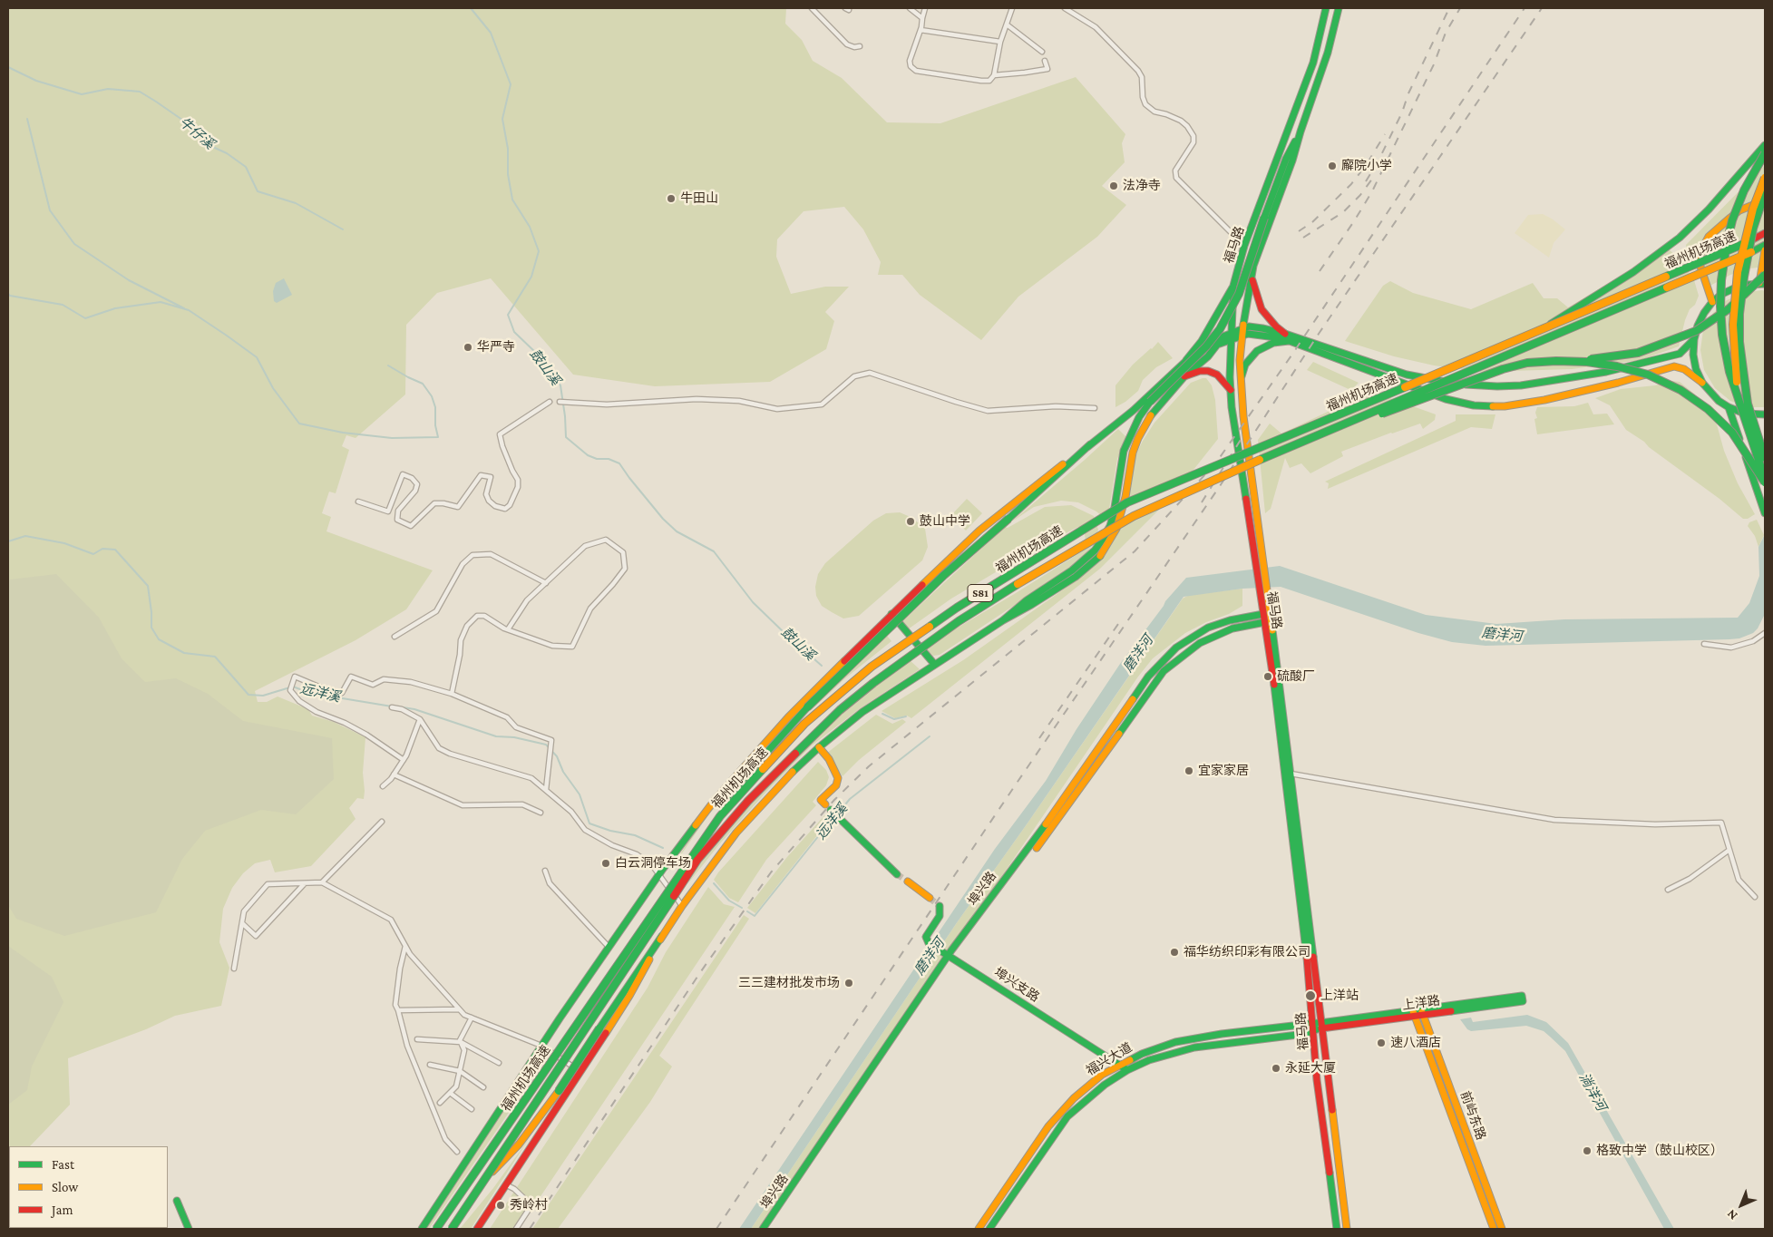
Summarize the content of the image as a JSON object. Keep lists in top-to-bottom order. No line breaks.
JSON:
{"streets":{"main road":["福马路","福州机场高速","S81","埠兴路","埠兴支路","上洋路","福兴大道","前屿东路"]},"crossings":[["福马路","埠兴路"],["福马路","上洋路"],["福马路","福兴大道"],["埠兴路","埠兴支路"],["埠兴支路","福兴大道"],["上洋路","福兴大道"],["上洋路","前屿东路"]],"water":["牛仔溪","鼓山溪","磨洋河","远洋溪","淌洋河"],"places":["廨院小学","法净寺","牛田山","华严寺","鼓山中学","硫酸厂","宜家家居","白云洞停车场","福华纺织印彩有限公司","三三建材批发市场","上洋站","速八酒店","永延大厦","格致中学（鼓山校区）","秀岭村"],"legend":["Fast","Slow","Jam"],"north":"bottom left"}
